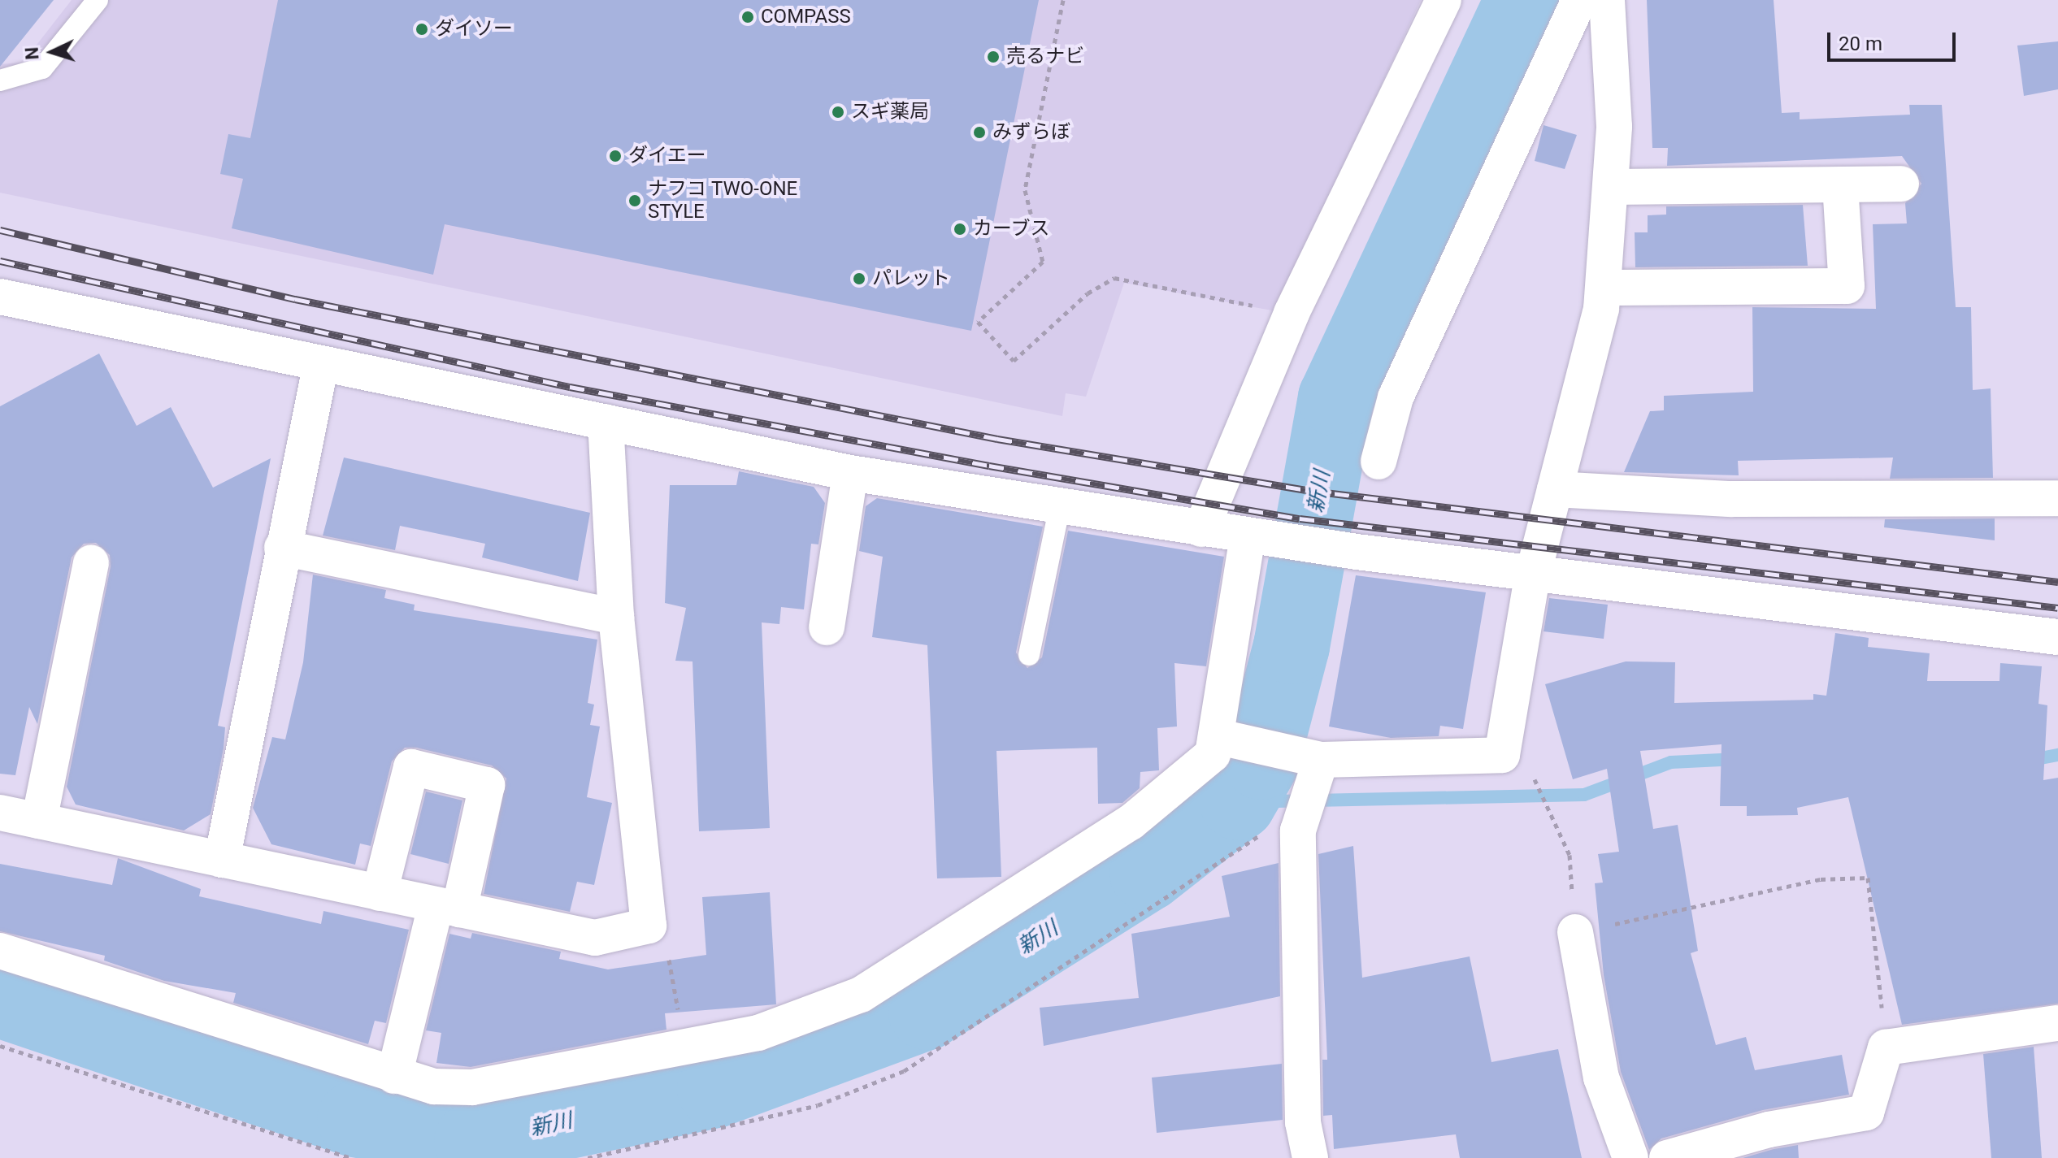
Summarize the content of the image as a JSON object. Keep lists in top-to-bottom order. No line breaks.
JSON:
{"water":["新川"],"places":["COMPASS","ダイソー","売るナビ","スギ薬局","みずらぼ","ダイエー","ナフコ TWO-ONE STYLE","カーブス","パレット"],"scale_bar":"20 m","north":"left"}
